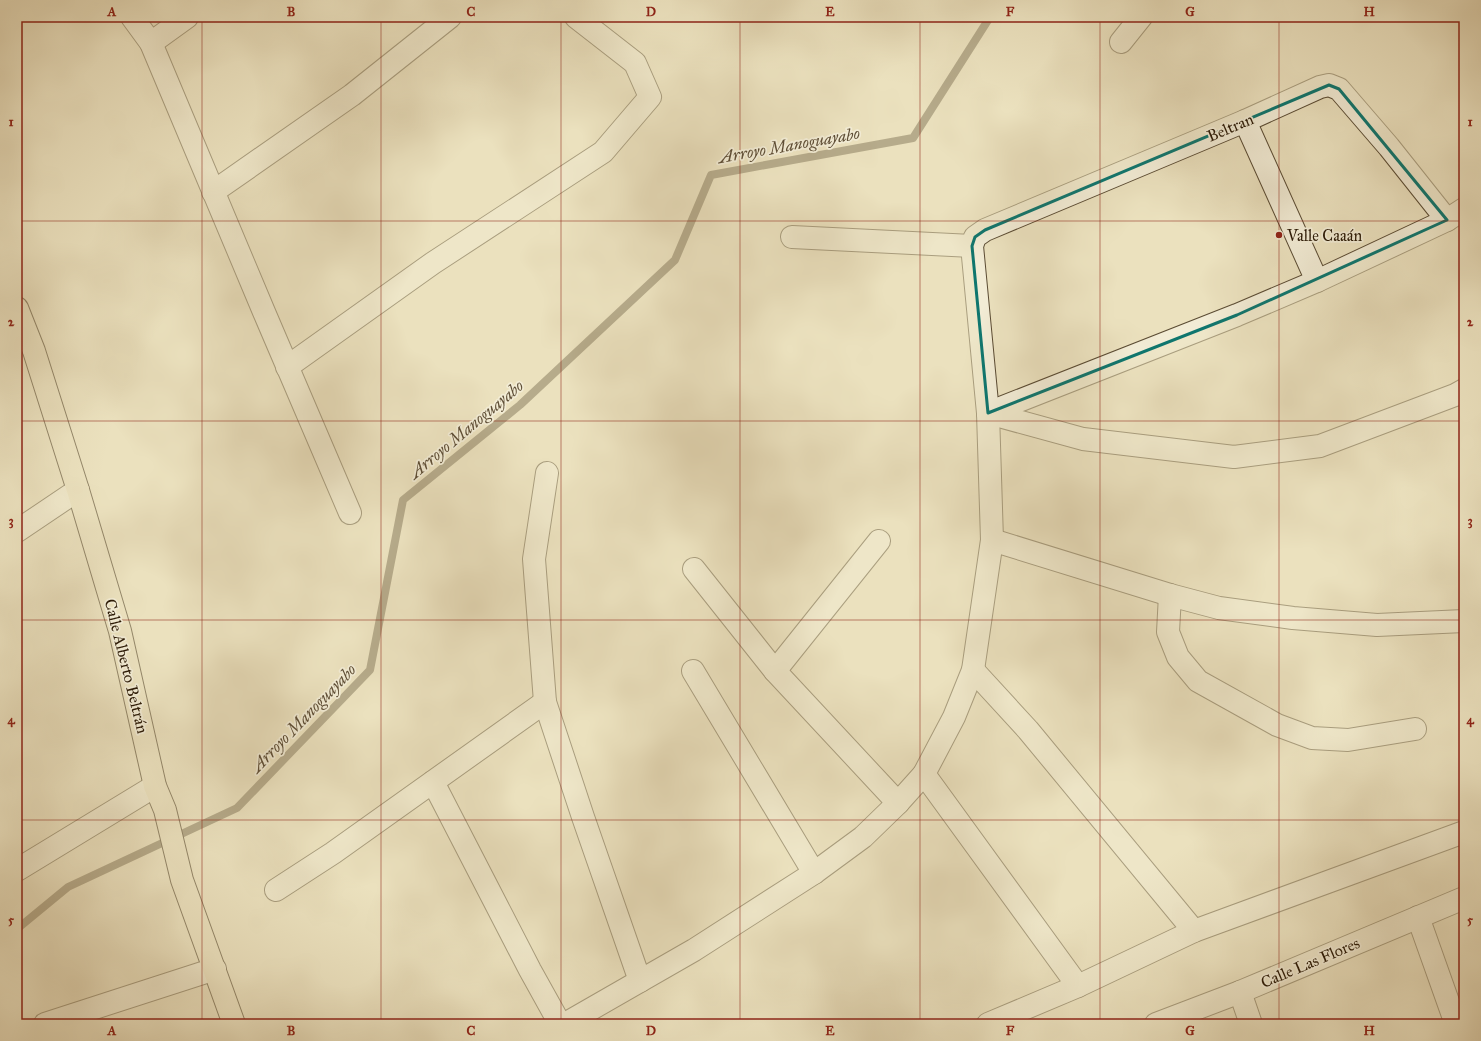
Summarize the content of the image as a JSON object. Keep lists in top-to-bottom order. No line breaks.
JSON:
{"streets":{"main road":["Calle Alberto Beltrán"],"street":["Beltran","Calle Las Flores"]},"water":["Arroyo Manoguayabo"],"places":["Valle Caaán"],"grid":{"columns":["A","B","C","D","E","F","G","H"],"rows":["1","2","3","4","5"]}}
